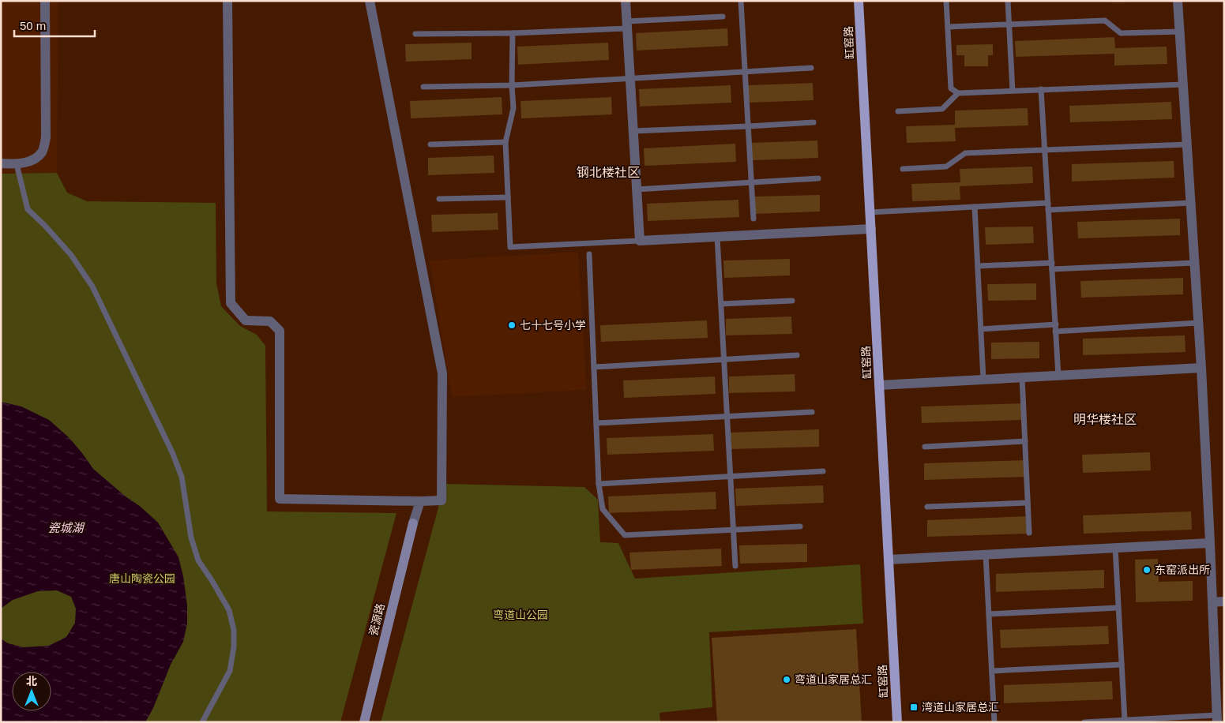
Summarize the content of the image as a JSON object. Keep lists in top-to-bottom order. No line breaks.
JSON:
{"streets":{"main road":["缸窑路"],"street":["瓷源路"]},"districts":["钢北楼社区","明华楼社区"],"water":["瓷城湖"],"parks":["唐山陶瓷公园","弯道山公园"],"places":{"other":["七十七号小学","东窑派出所","弯道山家居总汇"],"transit":["湾道山家居总汇"]},"scale_bar":"50 m","north":"top"}
